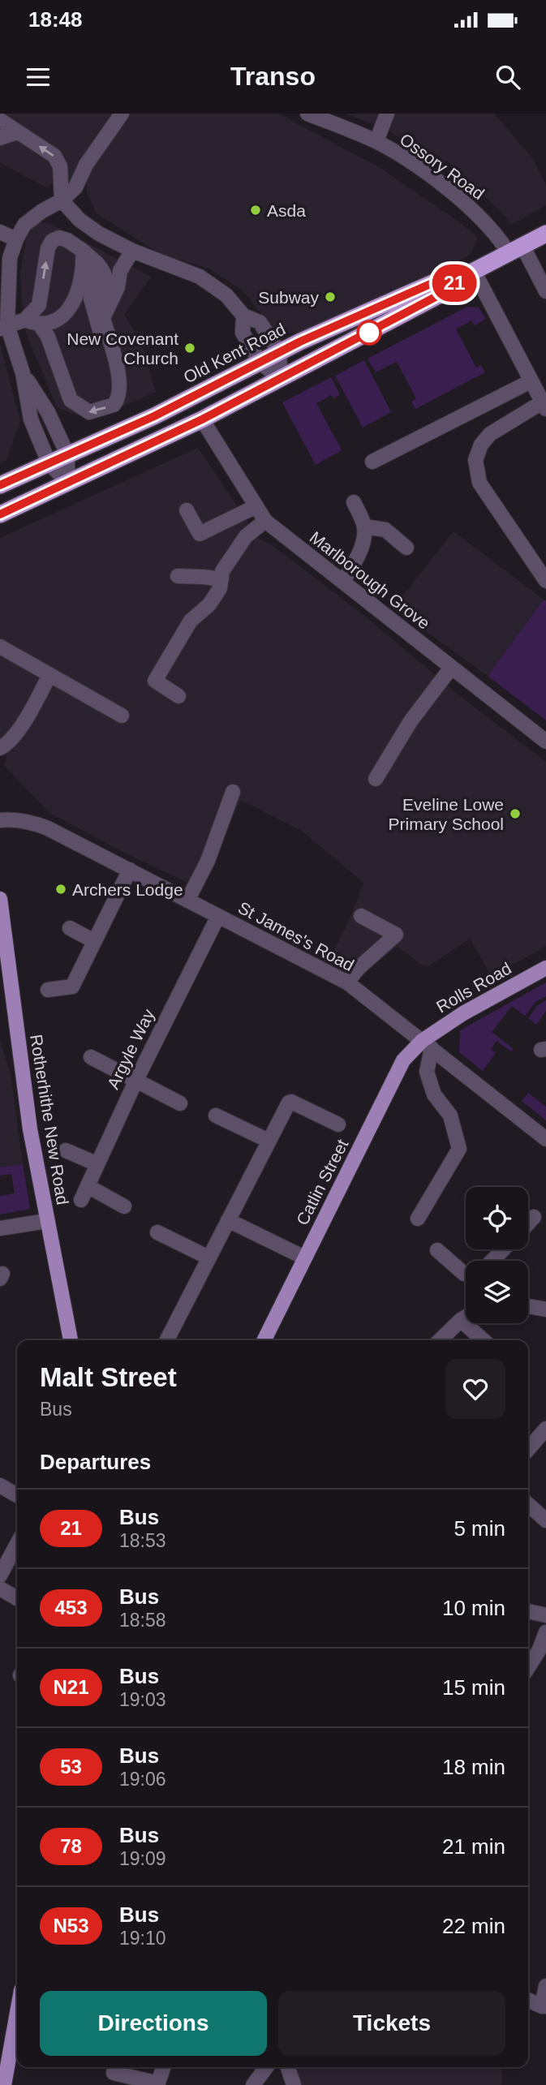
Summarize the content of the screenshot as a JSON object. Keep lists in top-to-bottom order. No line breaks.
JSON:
{"streets":{"highway":["Old Kent Road"],"main road":["Rolls Road","Rotherhithe New Road","Catlin Street"],"street":["Ossory Road","Marlborough Grove","St James's Road","Argyle Way"]},"crossings":[["Ossory Road","Old Kent Road"],["Old Kent Road","Marlborough Grove"],["St James's Road","Rolls Road"],["St James's Road","Argyle Way"],["St James's Road","Catlin Street"],["Rolls Road","Catlin Street"]],"places":["Asda","Subway","New Covenant Church","Eveline Lowe Primary School","Archers Lodge"],"lines":["bus line 21"],"page":{"status":"18:48","header":"Transo","on_map":"21","heading":[["Malt Street","Bus"],"Departures"],"list":[{"mark":"21","name":"Bus","note":"18:53","value":"5 min"},{"mark":"453","name":"Bus","note":"18:58","value":"10 min"},{"mark":"N21","name":"Bus","note":"19:03","value":"15 min"},{"mark":"53","name":"Bus","note":"19:06","value":"18 min"},{"mark":"78","name":"Bus","note":"19:09","value":"21 min"},{"mark":"N53","name":"Bus","note":"19:10","value":"22 min"}],"buttons":["Directions","Tickets"]}}
